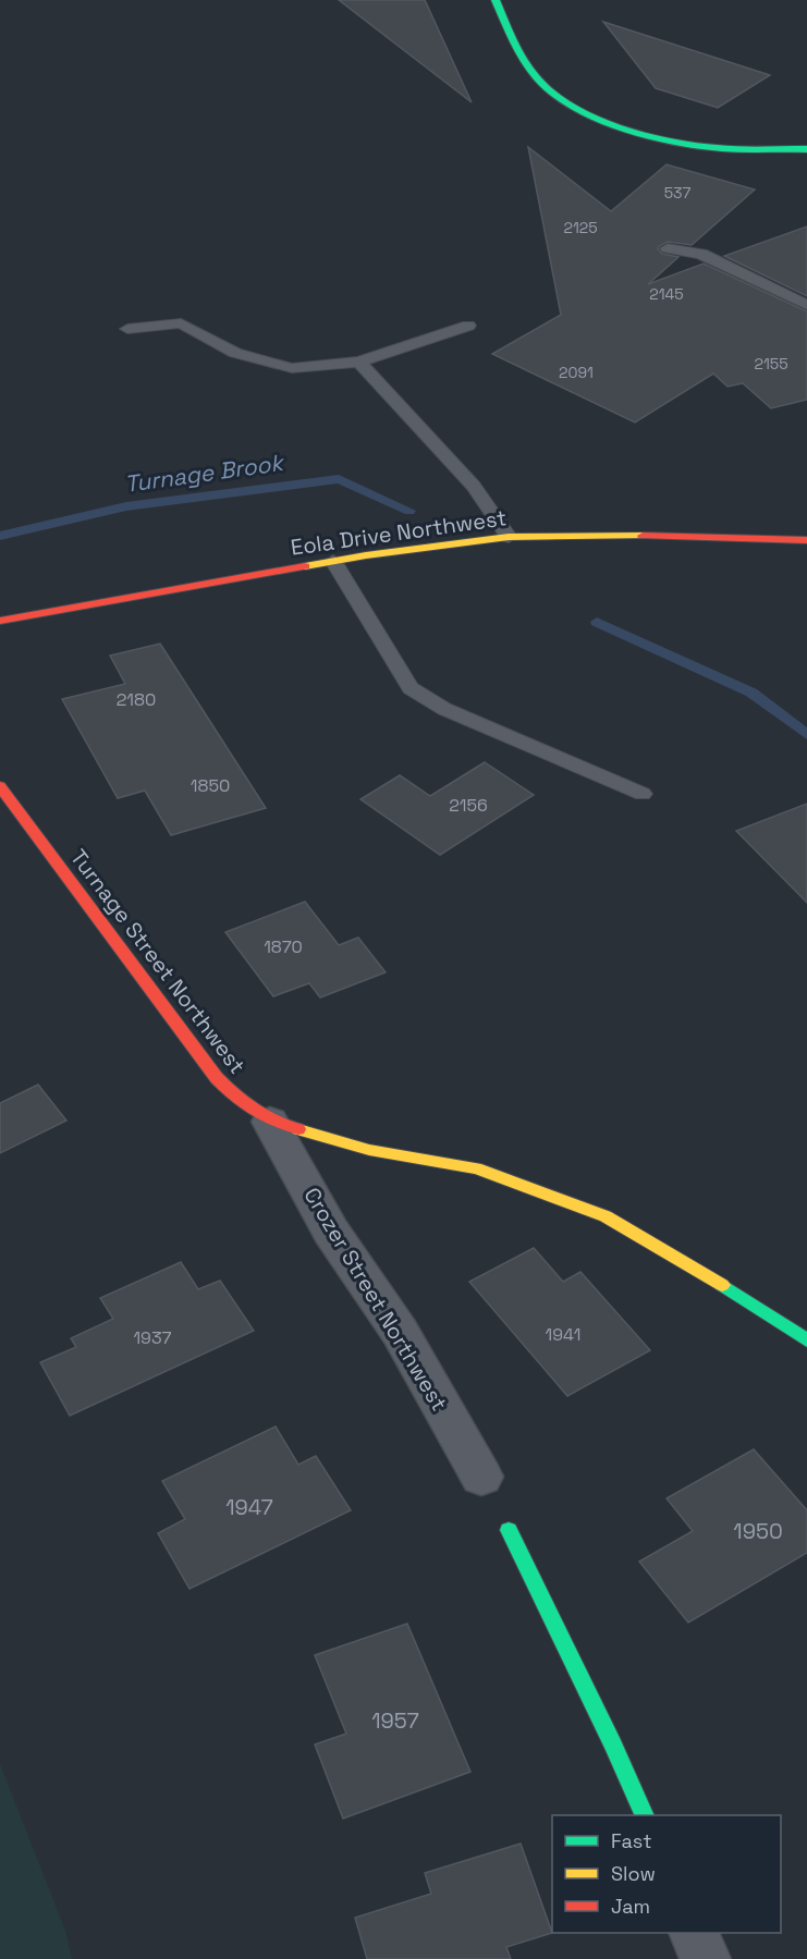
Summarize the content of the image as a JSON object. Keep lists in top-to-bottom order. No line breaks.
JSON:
{"streets":{"street":["Eola Drive Northwest","Turnage Street Northwest","Crozer Street Northwest"]},"crossings":[["Turnage Street Northwest","Crozer Street Northwest"]],"water":["Turnage Brook"],"house_numbers":["537","2125","2145","2155","2091","2180","1850","2156","1870","1941","1937","1947","1950","1957"],"legend":["Fast","Slow","Jam"]}
